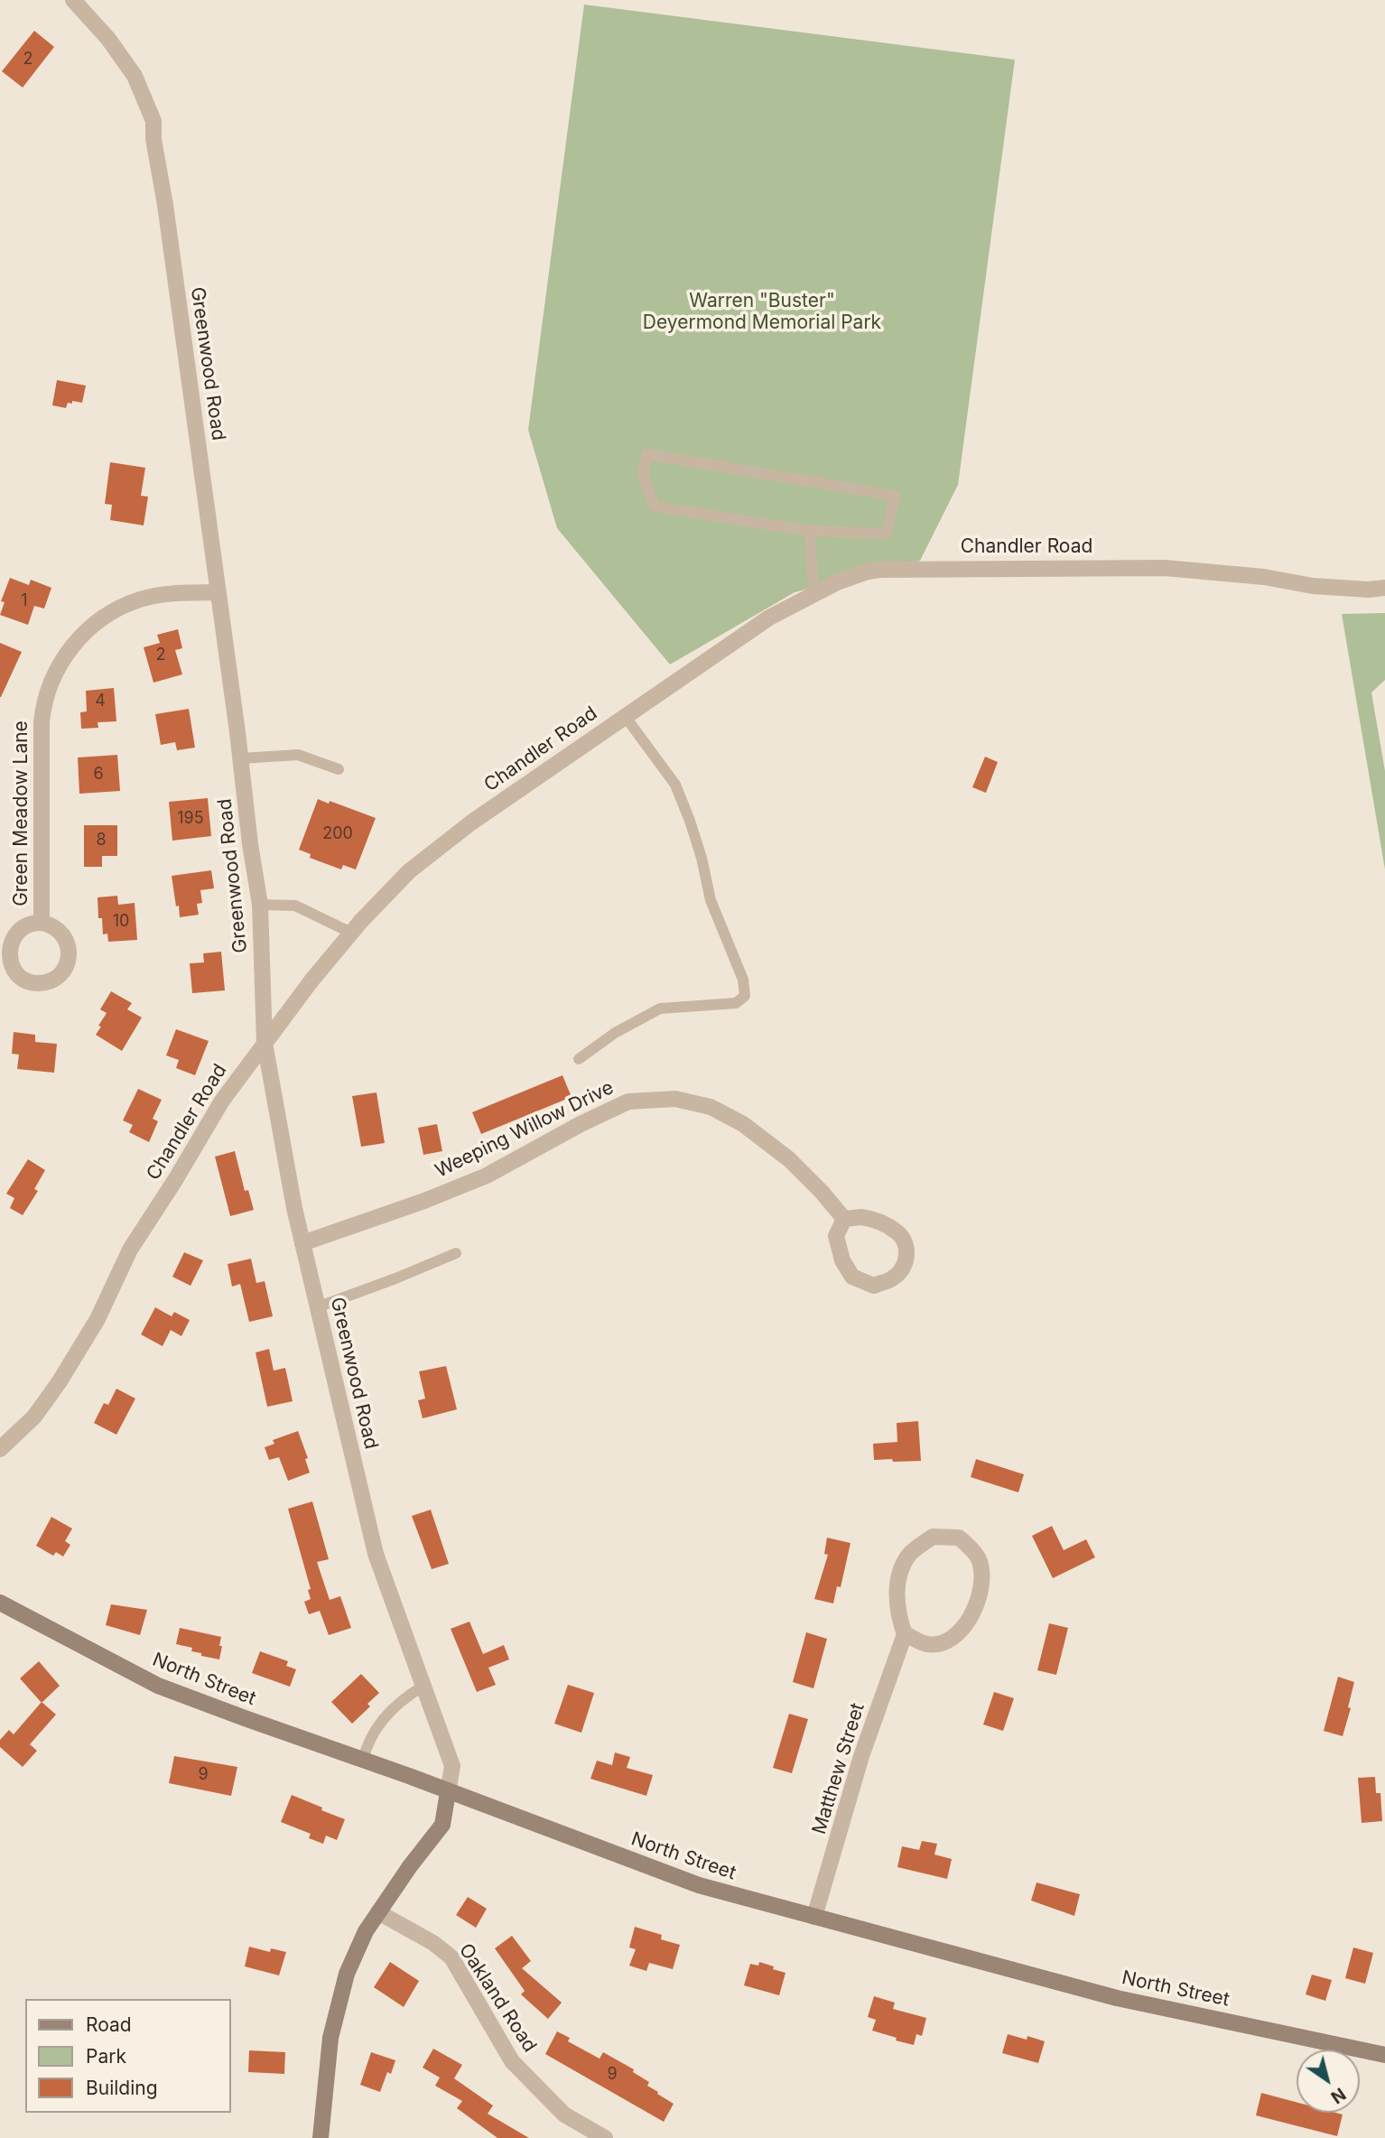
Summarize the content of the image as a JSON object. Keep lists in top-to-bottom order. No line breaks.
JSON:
{"streets":{"main road":["North Street"],"street":["Greenwood Road","Chandler Road","Green Meadow Lane","Weeping Willow Drive","Matthew Street","Oakland Road"]},"crossings":[["Greenwood Road","Chandler Road"],["Greenwood Road","Green Meadow Lane"],["Greenwood Road","Weeping Willow Drive"],["Greenwood Road","North Street"],["North Street","Matthew Street"]],"parks":["Warren \"Buster\" Deyermond Memorial Park"],"house_numbers":["2","1","2","4","6","195","200","8","10","9","9"],"legend":["Road","Park","Building"],"north":"bottom right"}
